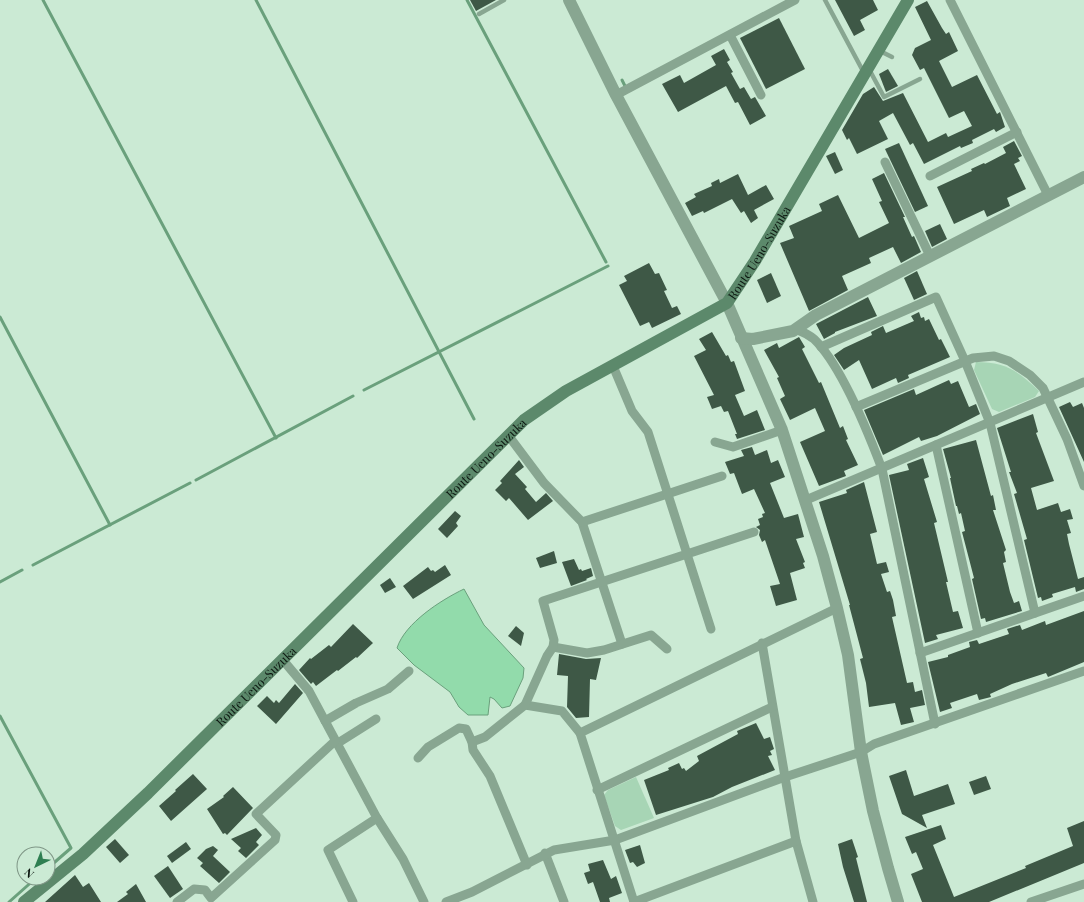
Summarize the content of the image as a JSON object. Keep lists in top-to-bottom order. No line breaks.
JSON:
{"streets":{"main road":["Route Ueno-Suzuka"]},"north":"bottom left"}
